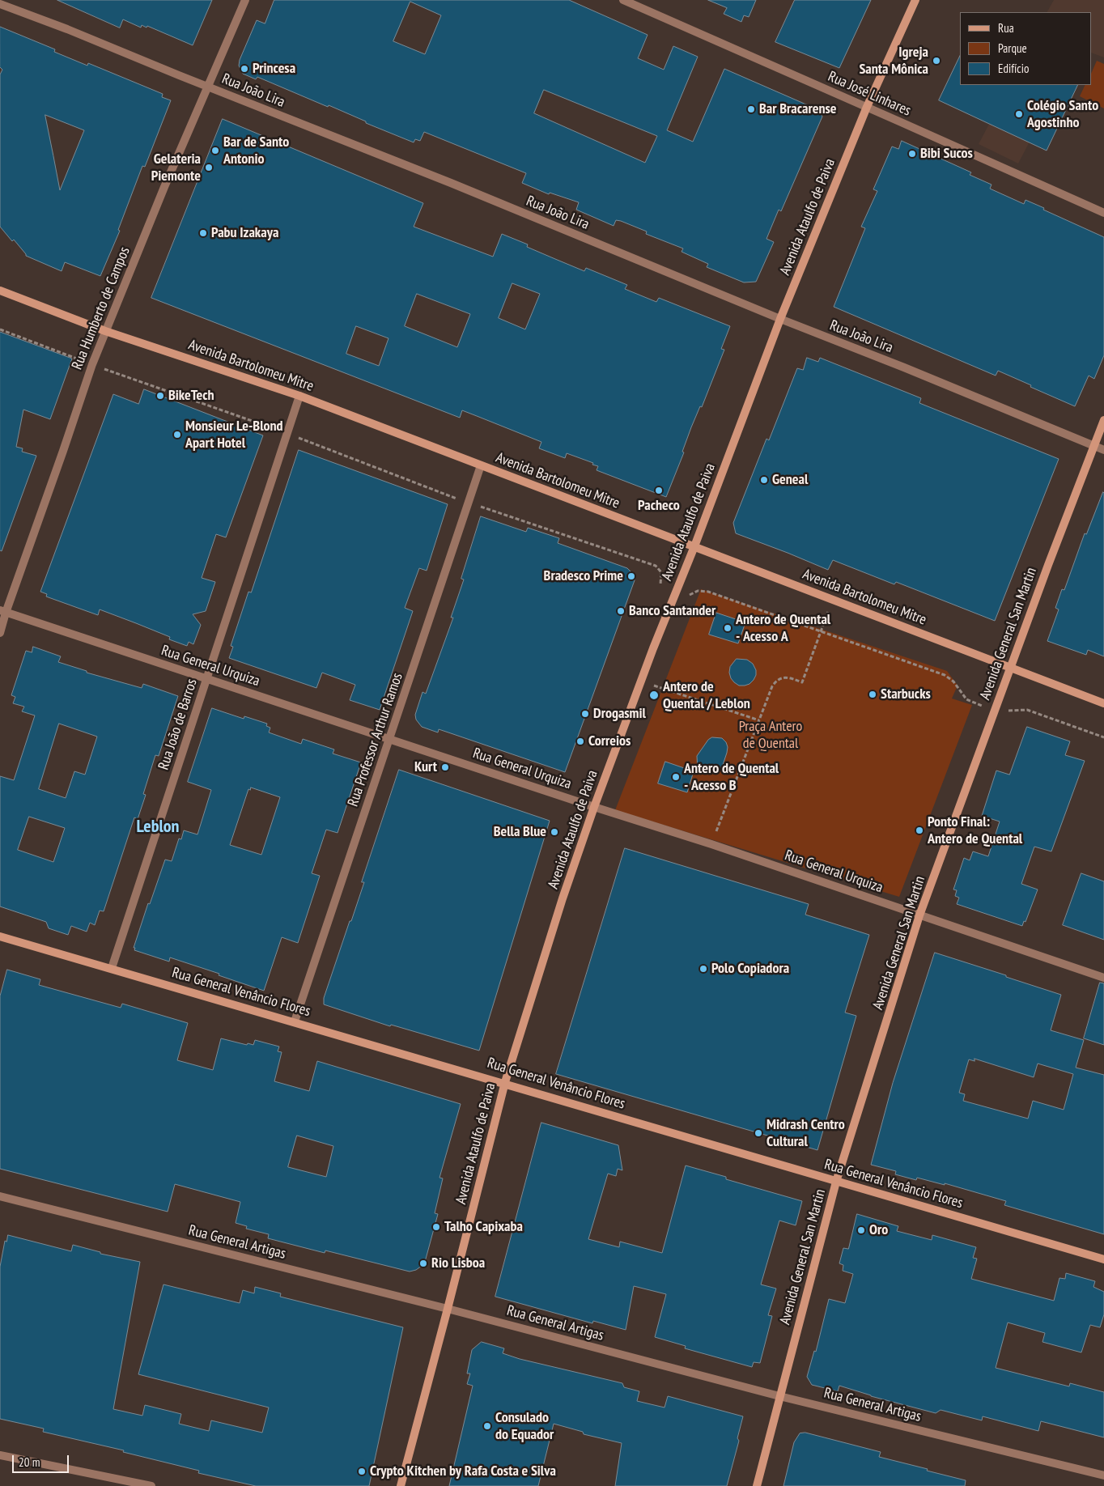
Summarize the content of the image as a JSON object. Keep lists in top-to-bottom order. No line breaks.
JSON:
{"streets":{"main road":["Avenida Ataulfo de Paiva","Avenida Bartolomeu Mitre","Avenida General San Martin","Rua General Venâncio Flores"],"street":["Rua João Lira","Rua José Linhares","Rua Humberto de Campos","Rua General Urquiza","Rua João de Barros","Rua Professor Arthur Ramos","Rua General Artigas"]},"crossings":[["Rua João Lira","Avenida Ataulfo de Paiva"],["Rua João Lira","Rua Humberto de Campos"],["Rua João Lira","Avenida General San Martin"],["Rua José Linhares","Avenida Ataulfo de Paiva"],["Avenida Ataulfo de Paiva","Avenida Bartolomeu Mitre"],["Avenida Ataulfo de Paiva","Rua General Urquiza"],["Avenida Ataulfo de Paiva","Rua General Venâncio Flores"],["Avenida Ataulfo de Paiva","Rua General Artigas"],["Rua Humberto de Campos","Avenida Bartolomeu Mitre"],["Rua Humberto de Campos","Rua General Urquiza"],["Avenida Bartolomeu Mitre","Avenida General San Martin"],["Avenida Bartolomeu Mitre","Rua João de Barros"],["Avenida Bartolomeu Mitre","Rua Professor Arthur Ramos"],["Avenida General San Martin","Rua General Urquiza"],["Avenida General San Martin","Rua General Venâncio Flores"],["Avenida General San Martin","Rua General Artigas"],["Rua General Urquiza","Rua João de Barros"],["Rua General Urquiza","Rua Professor Arthur Ramos"],["Rua João de Barros","Rua General Venâncio Flores"],["Rua Professor Arthur Ramos","Rua General Venâncio Flores"]],"districts":["Leblon"],"parks":["Praça Antero de Quental"],"places":["Igreja Santa Mônica","Princesa","Bar Bracarense","Colégio Santo Agostinho","Bar de Santo Antonio","Bibi Sucos","Gelateria Piemonte","Pabu Izakaya","BikeTech","Monsieur Le-Blond Apart Hotel","Geneal","Pacheco","Bradesco Prime","Banco Santander","Antero de Quental - Acesso A","Starbucks","Antero de Quental / Leblon","Drogasmil","Correios","Kurt","Antero de Quental - Acesso B","Ponto Final: Antero de Quental","Bella Blue","Polo Copiadora","Midrash Centro Cultural","Talho Capixaba","Oro","Rio Lisboa","Consulado do Equador","Crypto Kitchen by Rafa Costa e Silva"],"legend":["Rua","Parque","Edifício"],"scale_bar":"20 m"}
